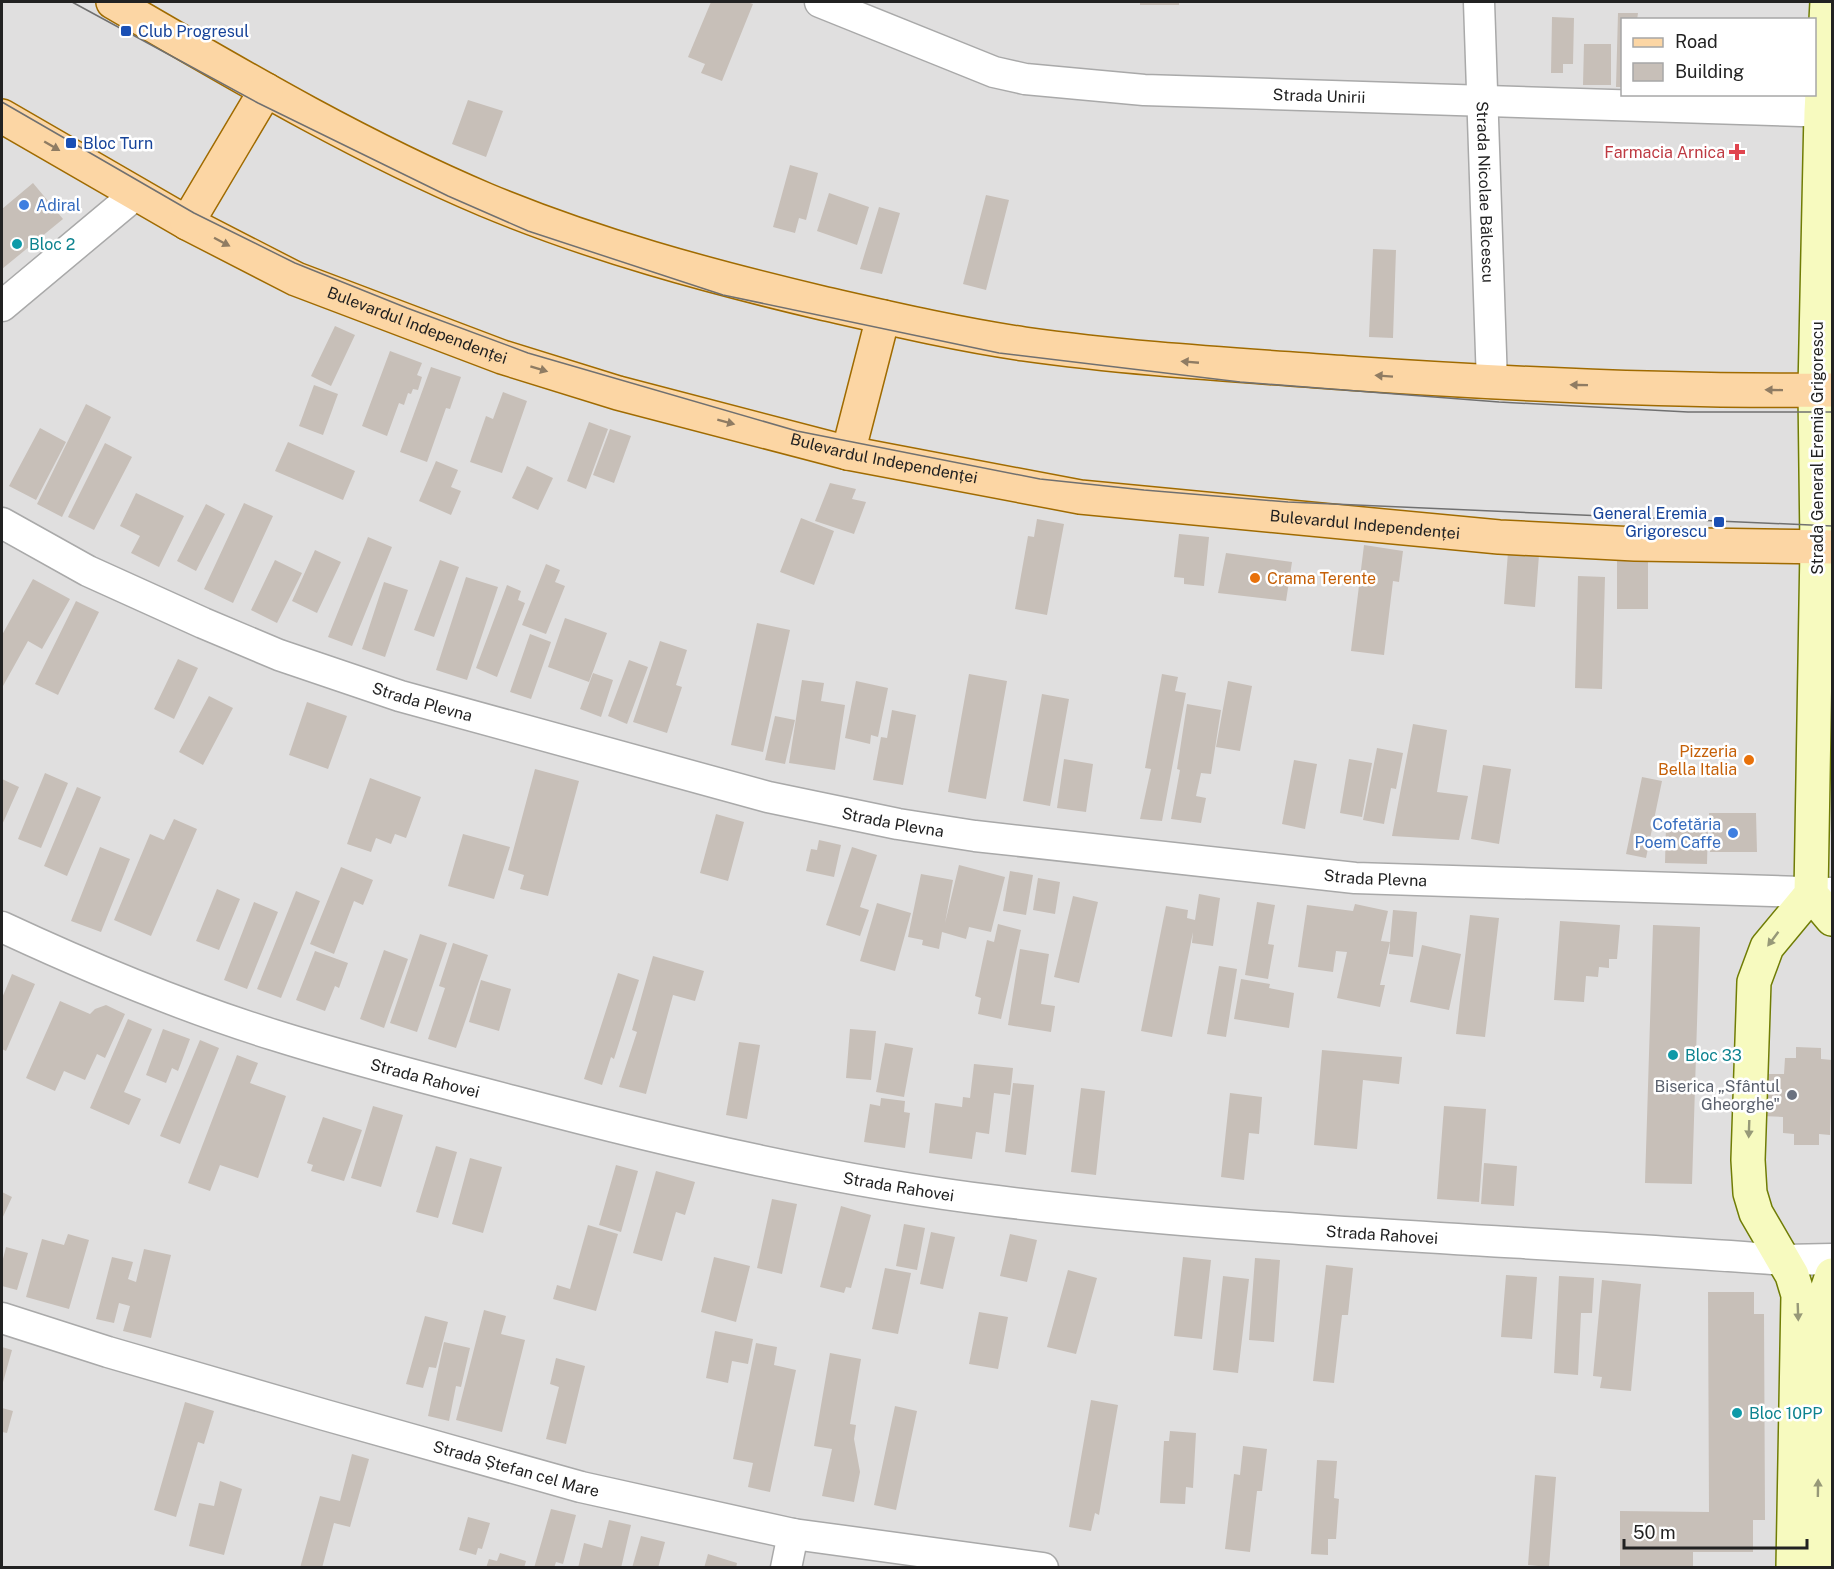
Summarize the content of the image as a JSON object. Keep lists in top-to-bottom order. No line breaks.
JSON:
{"streets":{"main road":["Bulevardul Independenței"],"street":["Strada Unirii","Strada Nicolae Bălcescu","Strada General Eremia Grigorescu","Strada Plevna","Strada Rahovei","Strada Ștefan cel Mare"]},"crossings":[["Strada Unirii","Strada Nicolae Bălcescu"],["Strada Unirii","Strada General Eremia Grigorescu"],["Bulevardul Independenței","Strada General Eremia Grigorescu"],["Strada General Eremia Grigorescu","Strada Plevna"]],"places":{"transit":["Club Progresul","Bloc Turn","General Eremia Grigorescu"],"health":["Farmacia Arnica"],"other":["Adiral","Bloc 2","Crama Terente","Pizzeria Bella Italia","Cofetăria Poem Caffe","Bloc 33","Biserica „Sfântul Gheorghe\"","Bloc 10PP"]},"legend":["Road","Building"],"scale_bar":"50 m"}
